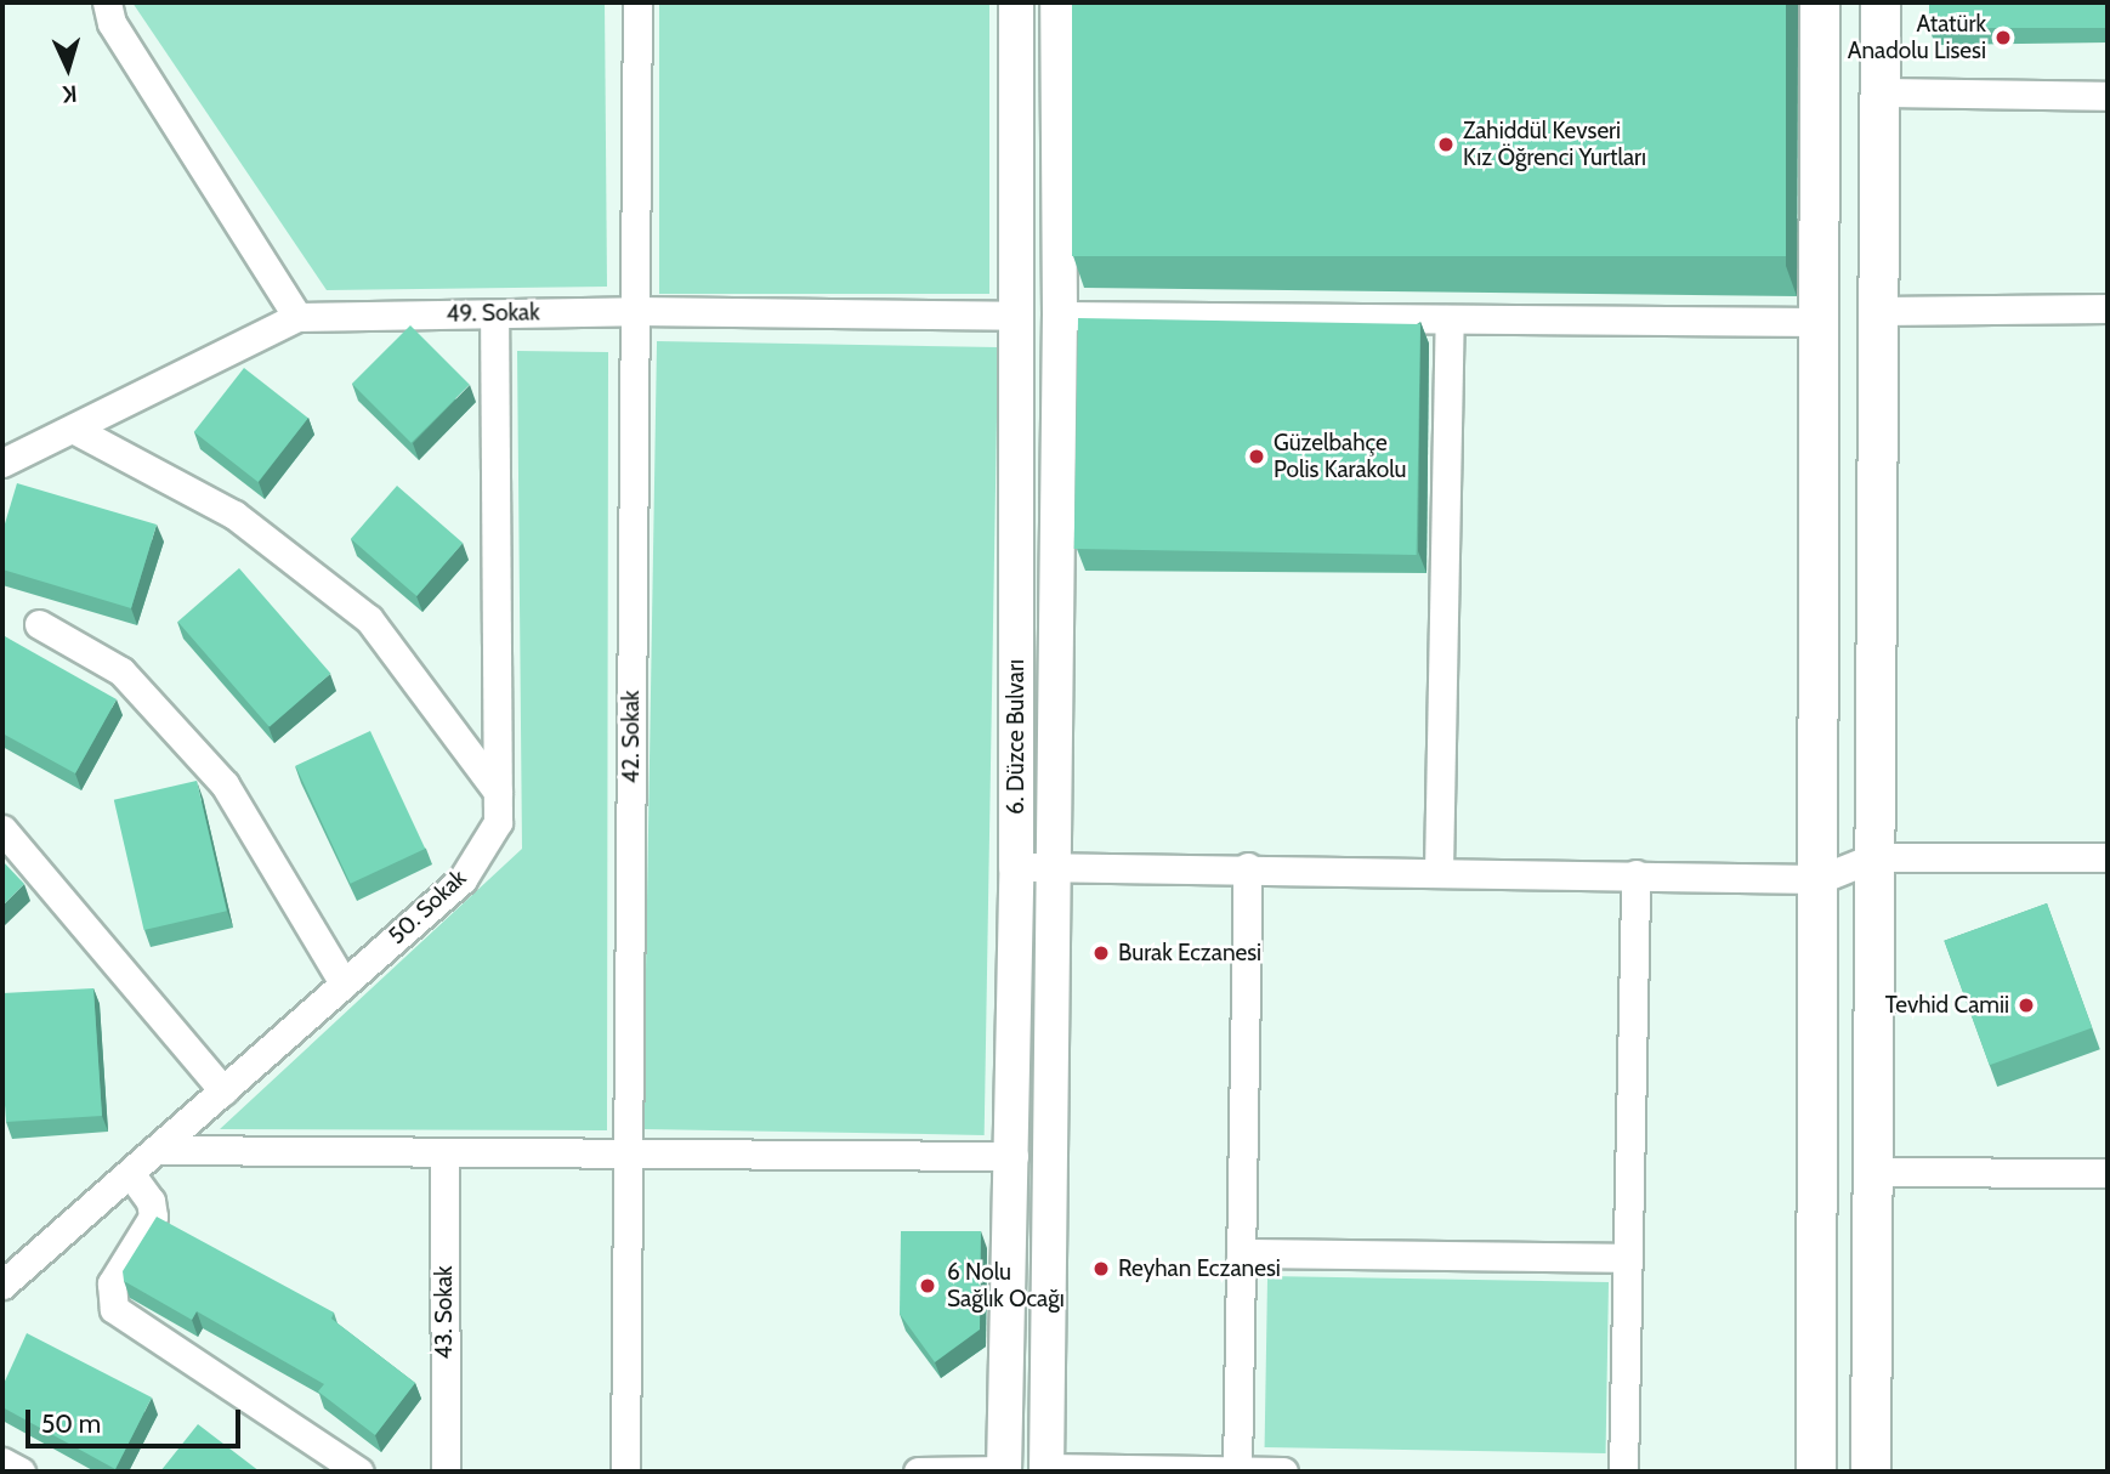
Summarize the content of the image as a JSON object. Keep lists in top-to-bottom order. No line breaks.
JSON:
{"streets":{"street":["49. Sokak","42. Sokak","6. Düzce Bulvarı","50. Sokak","43. Sokak"]},"crossings":[["49. Sokak","42. Sokak"],["49. Sokak","6. Düzce Bulvarı"],["49. Sokak","50. Sokak"]],"places":["Atatürk Anadolu Lisesi","Zahiddül Kevseri Kız Öğrenci Yurtları","Güzelbahçe Polis Karakolu","Burak Eczanesi","Tevhid Camii","Reyhan Eczanesi","6 Nolu Sağlık Ocağı"],"scale_bar":"50 m","north":"bottom"}
